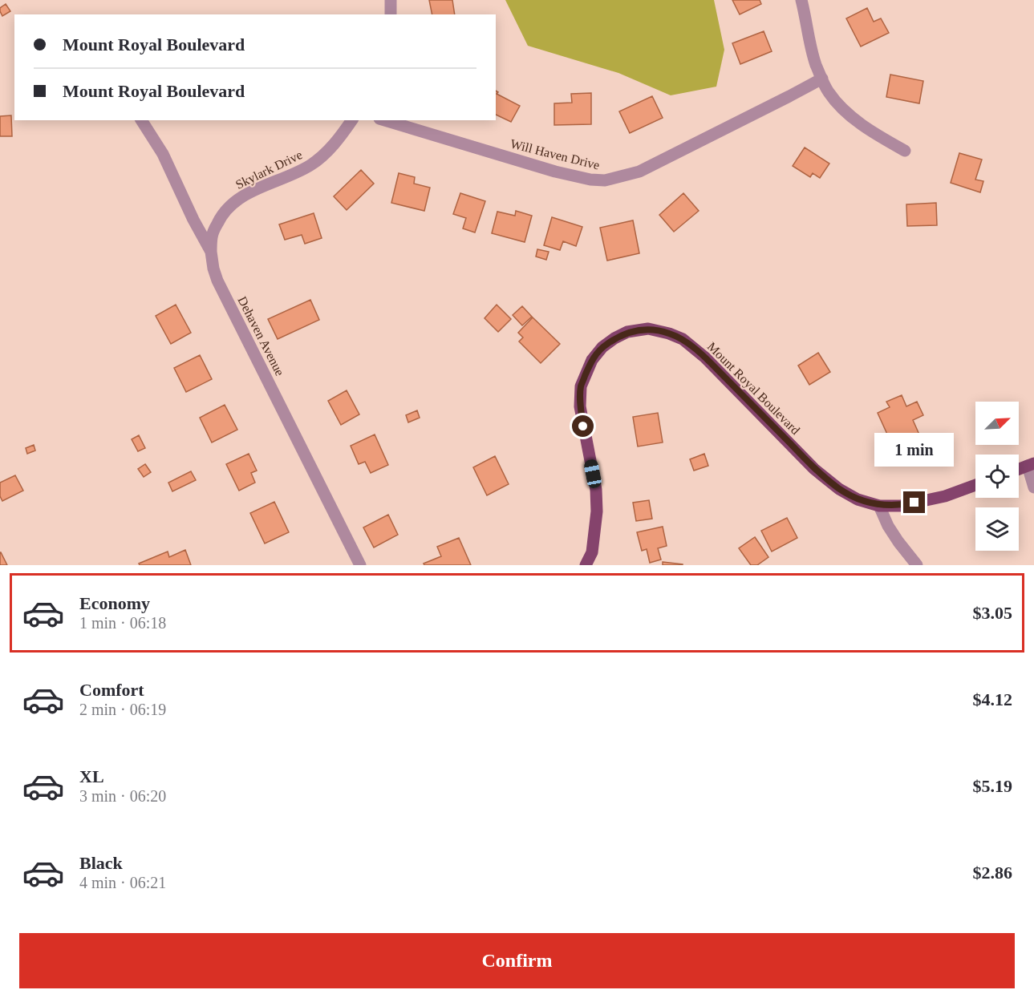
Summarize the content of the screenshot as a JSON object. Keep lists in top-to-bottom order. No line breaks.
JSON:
{"streets":{"main road":["Mount Royal Boulevard"],"street":["Will Haven Drive","Skylark Drive","Dehaven Avenue"]},"crossings":[["Skylark Drive","Dehaven Avenue"]],"north":"top right","page":{"banner":["Mount Royal Boulevard","Mount Royal Boulevard"],"bubble":"1 min","list":[{"name":"Economy","note":"1 min · 06:18","value":"$3.05"},{"name":"Comfort","note":"2 min · 06:19","value":"$4.12"},{"name":"XL","note":"3 min · 06:20","value":"$5.19"},{"name":"Black","note":"4 min · 06:21","value":"$2.86"}],"buttons":"Confirm"}}
